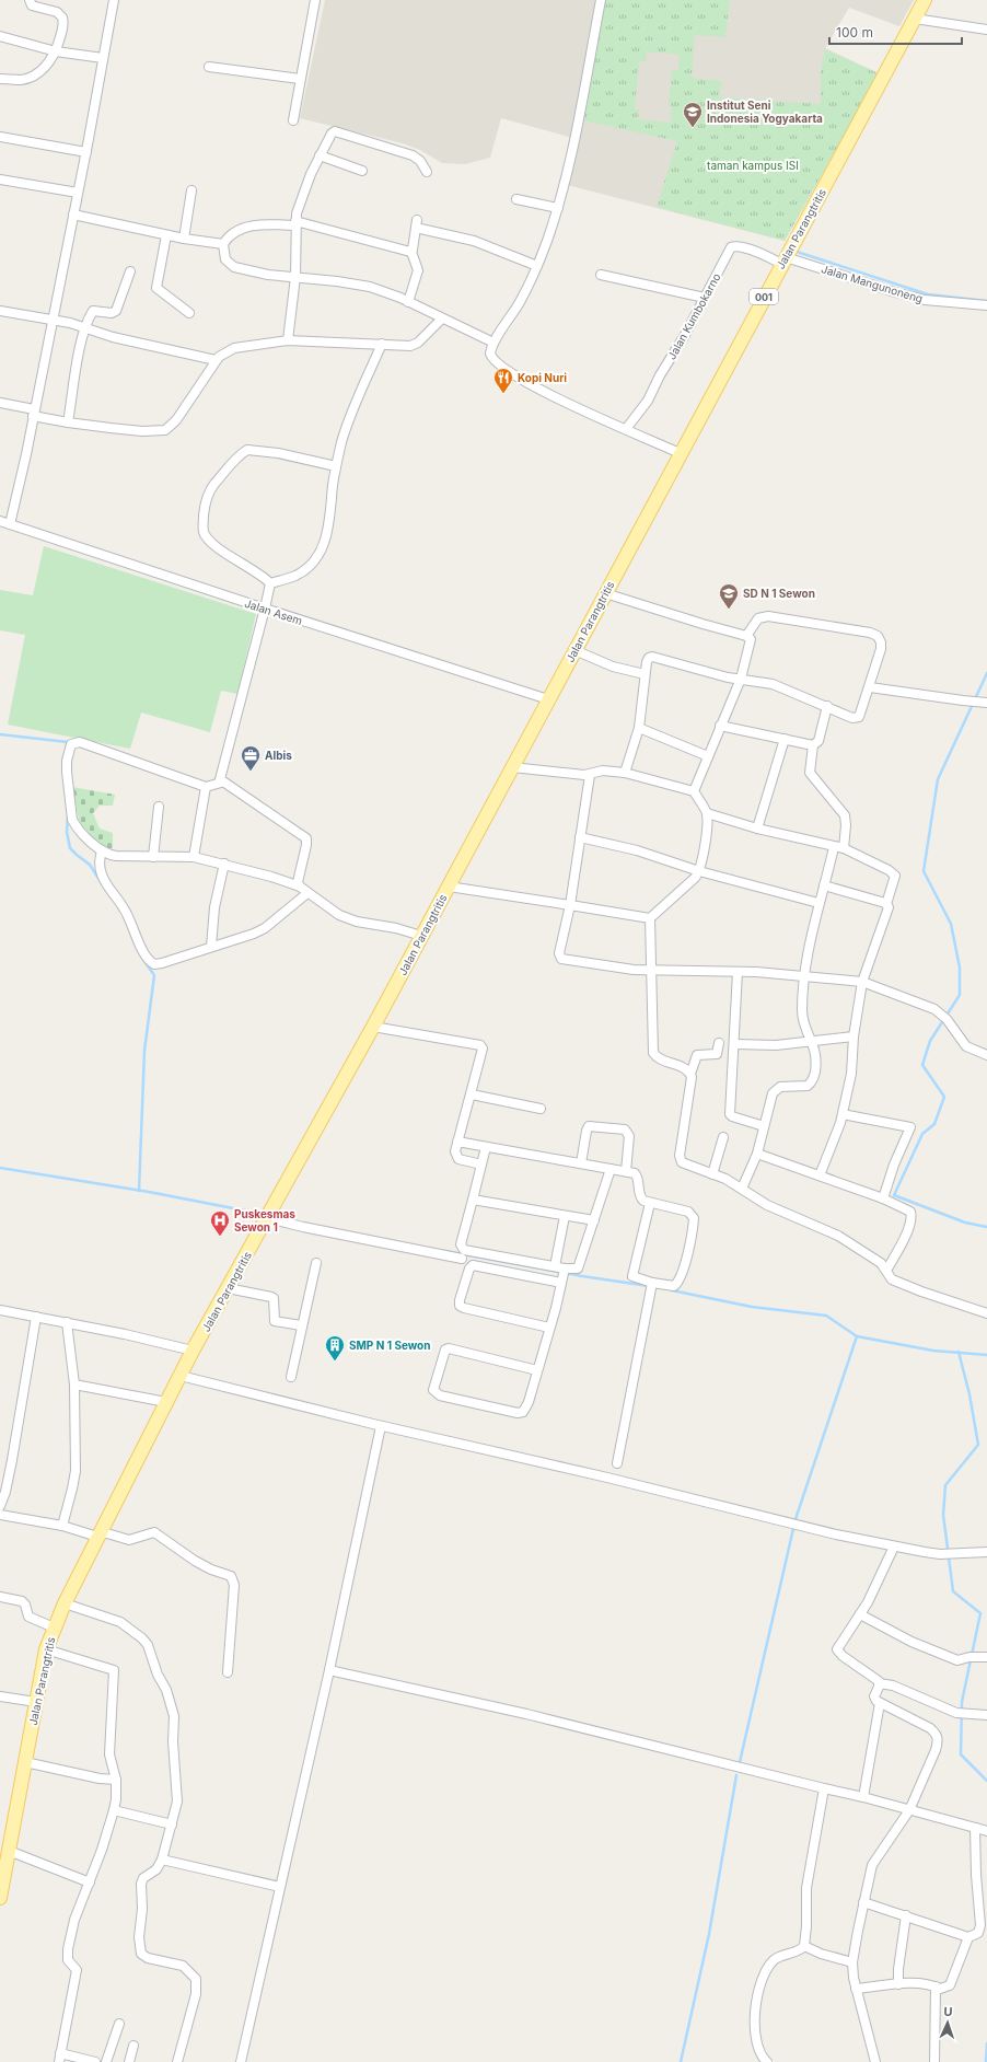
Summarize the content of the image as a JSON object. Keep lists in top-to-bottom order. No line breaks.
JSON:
{"streets":{"main road":["Jalan Parangtritis","001"],"street":["Jalan Mangunoneng","Jalan Kumbokarno","Jalan Asem"]},"crossings":[["Jalan Parangtritis","Jalan Mangunoneng"],["Jalan Parangtritis","Jalan Kumbokarno"],["Jalan Parangtritis","Jalan Asem"],["Jalan Mangunoneng","Jalan Kumbokarno"]],"parks":["taman kampus ISI"],"places":{"school or university":["Institut Seni Indonesia Yogyakarta","SD N 1 Sewon"],"restaurant":["Kopi Nuri"],"office":["Albis"],"hospital":["Puskesmas Sewon 1"],"building":["SMP N 1 Sewon"]},"scale_bar":"100 m","north":"top"}
